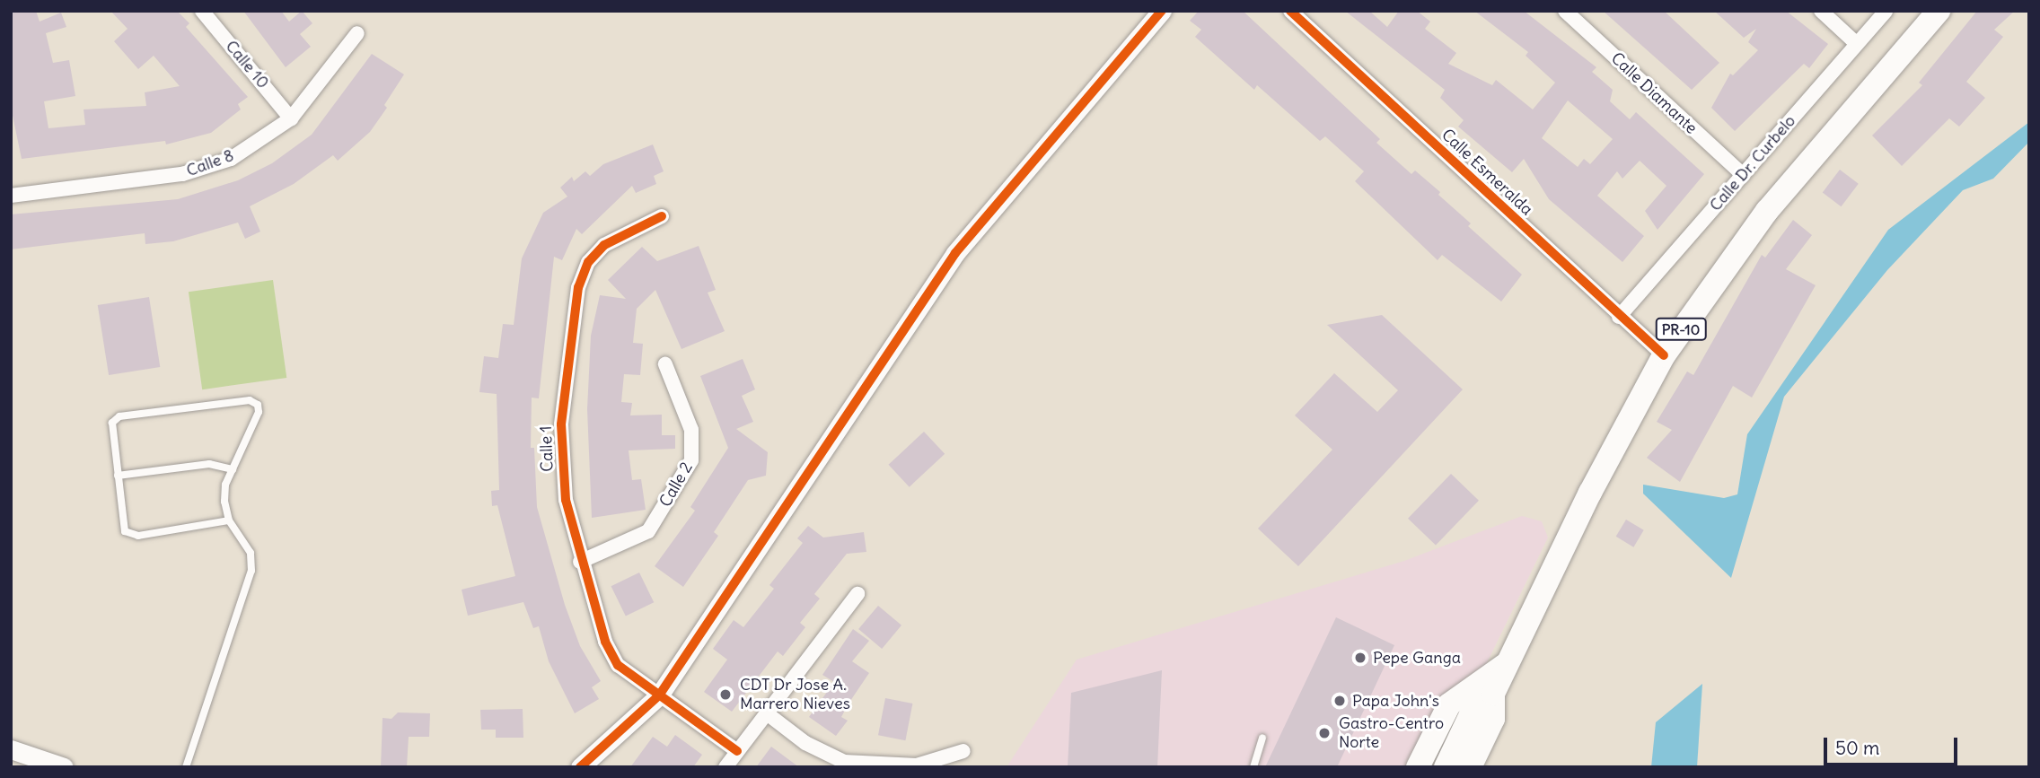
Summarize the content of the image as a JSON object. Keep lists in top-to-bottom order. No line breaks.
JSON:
{"streets":{"main road":["PR-10"],"street":["Calle 10","Calle Diamante","Calle 8","Calle Dr. Curbelo","Calle Esmeralda","Calle 1","Calle 2"]},"crossings":[["Calle 10","Calle 8"],["Calle Diamante","Calle Dr. Curbelo"],["Calle Dr. Curbelo","Calle Esmeralda"],["Calle Esmeralda","PR-10"],["Calle 1","Calle 2"]],"places":["Pepe Ganga","CDT Dr Jose A. Marrero Nieves","Papa John's","Gastro-Centro Norte"],"scale_bar":"50 m"}
